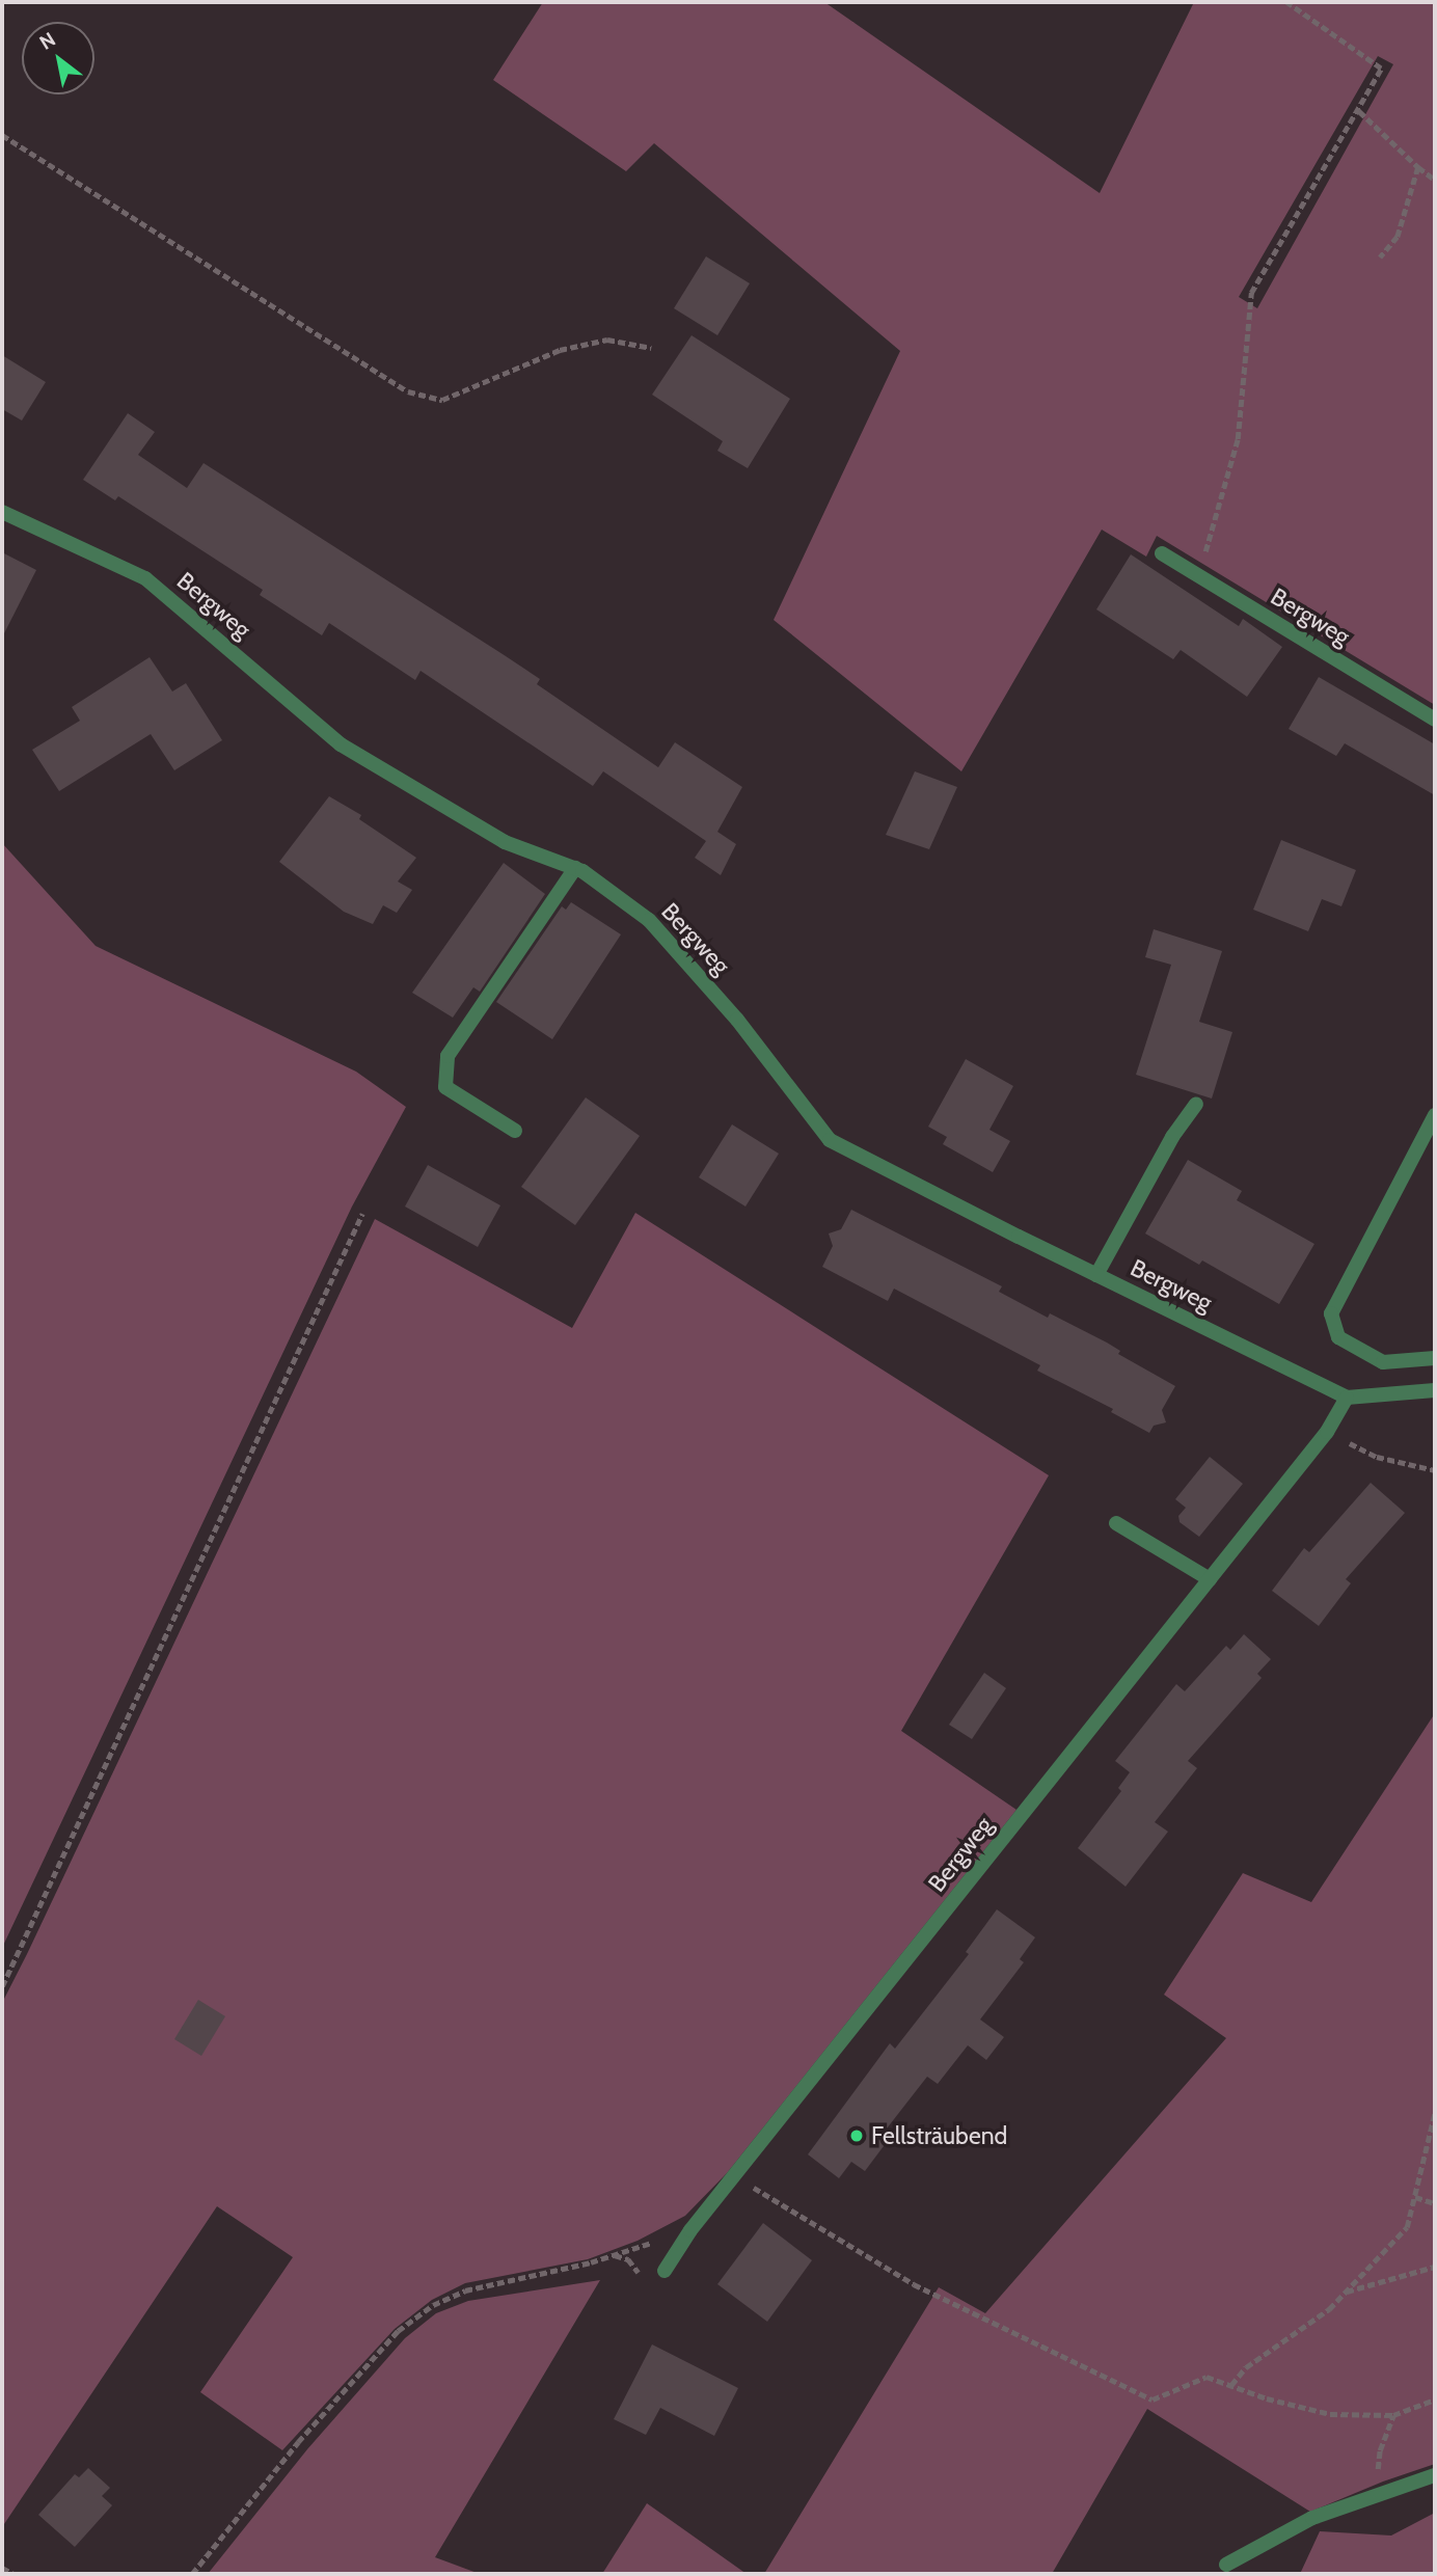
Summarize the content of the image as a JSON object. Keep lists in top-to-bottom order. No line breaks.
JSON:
{"streets":{"street":["Bergweg"]},"places":["Fellsträubend"],"north":"top left"}
